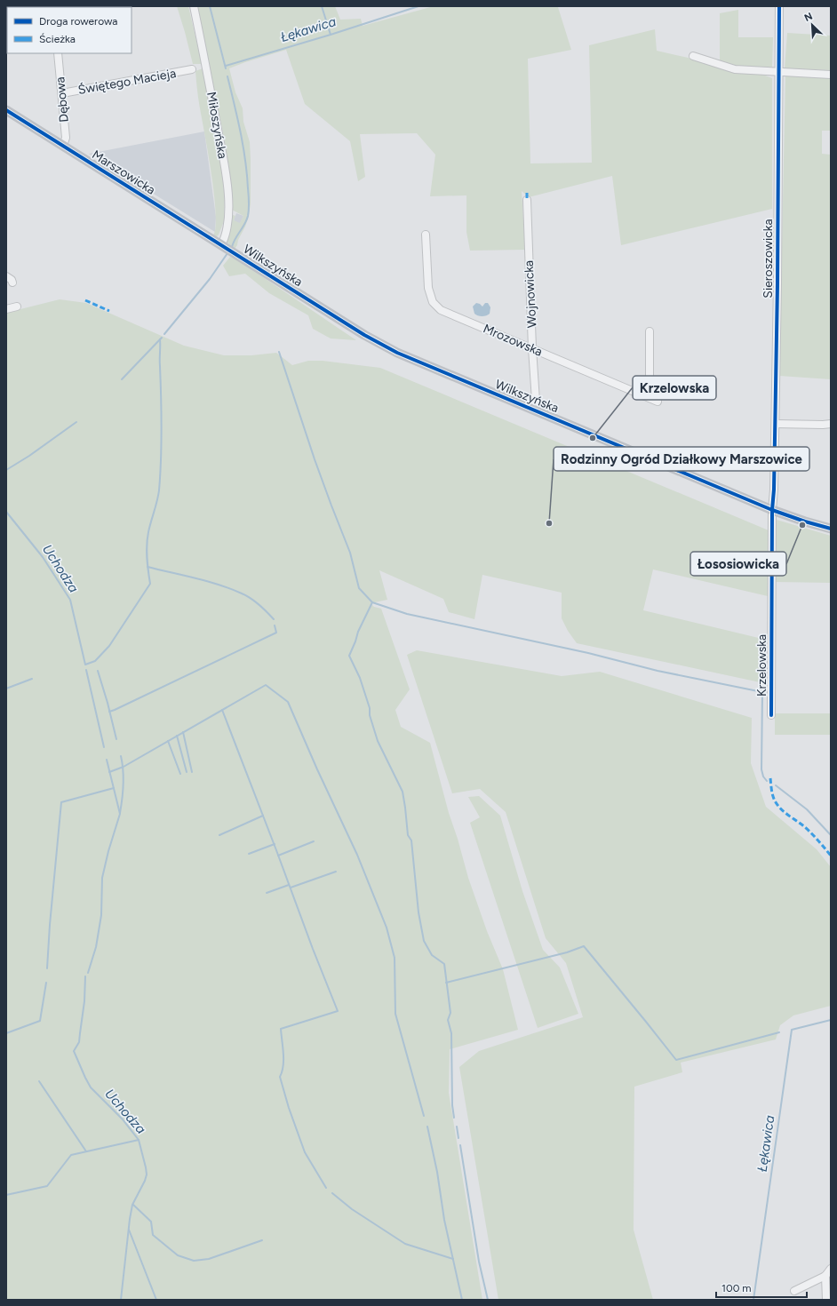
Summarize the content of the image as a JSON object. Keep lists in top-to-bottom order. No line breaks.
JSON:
{"streets":{"street":["Świętego Macieja","Dębowa","Miłoszyńska","Marszowicka","Sieroszowicka","Wilkszyńska","Wojnowicka","Mrozowska","Krzelowska"]},"crossings":[["Świętego Macieja","Dębowa"],["Dębowa","Marszowicka"],["Miłoszyńska","Marszowicka"],["Marszowicka","Wilkszyńska"],["Sieroszowicka","Wilkszyńska"],["Sieroszowicka","Krzelowska"],["Wilkszyńska","Wojnowicka"],["Wilkszyńska","Krzelowska"],["Wojnowicka","Mrozowska"]],"water":["Łękawica","Uchodza"],"places":["Krzelowska","Rodzinny Ogród Działkowy Marszowice","Łososiowicka"],"legend":["Droga rowerowa","Ścieżka"],"scale_bar":"100 m","north":"top left"}
